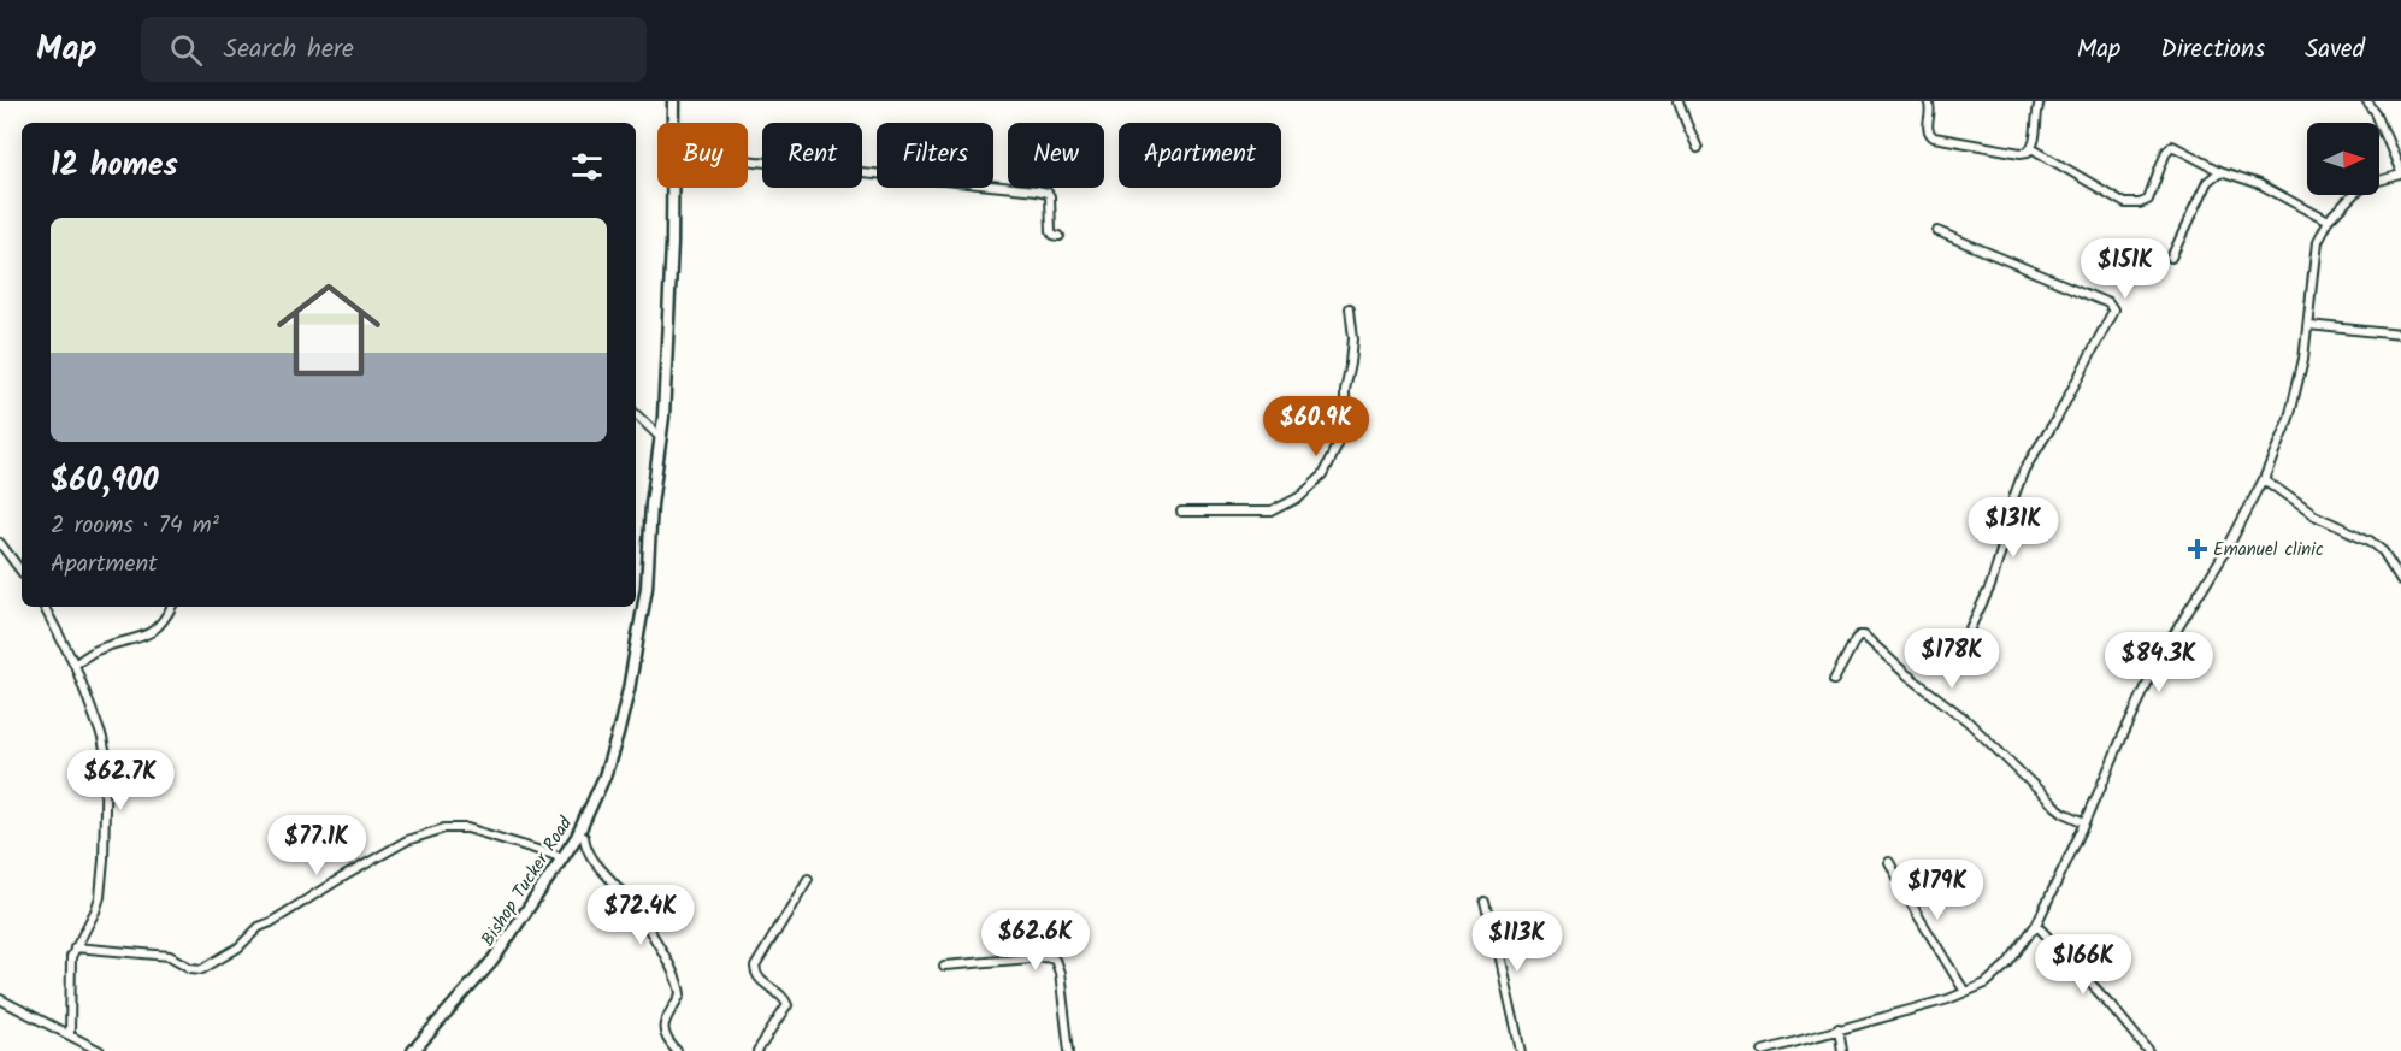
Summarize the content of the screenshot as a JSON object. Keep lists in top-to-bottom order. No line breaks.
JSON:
{"streets":{"main road":["Bishop Tucker Road"]},"places":{"health":["Emanuel clinic"]},"north":"right","page":{"header":"Map","search":"Search here","nav":["Map","Directions","Saved"],"chip":["Buy","Rent","Filters","New","Apartment"],"heading":"12 homes","list":[{"name":"$60,900","note":"2 rooms · 74 m² · Apartment"}],"price":["$151K","$60.9K","$131K","$178K","$84.3K","$62.7K","$77.1K","$179K","$72.4K","$62.6K","$113K","$166K"]}}
